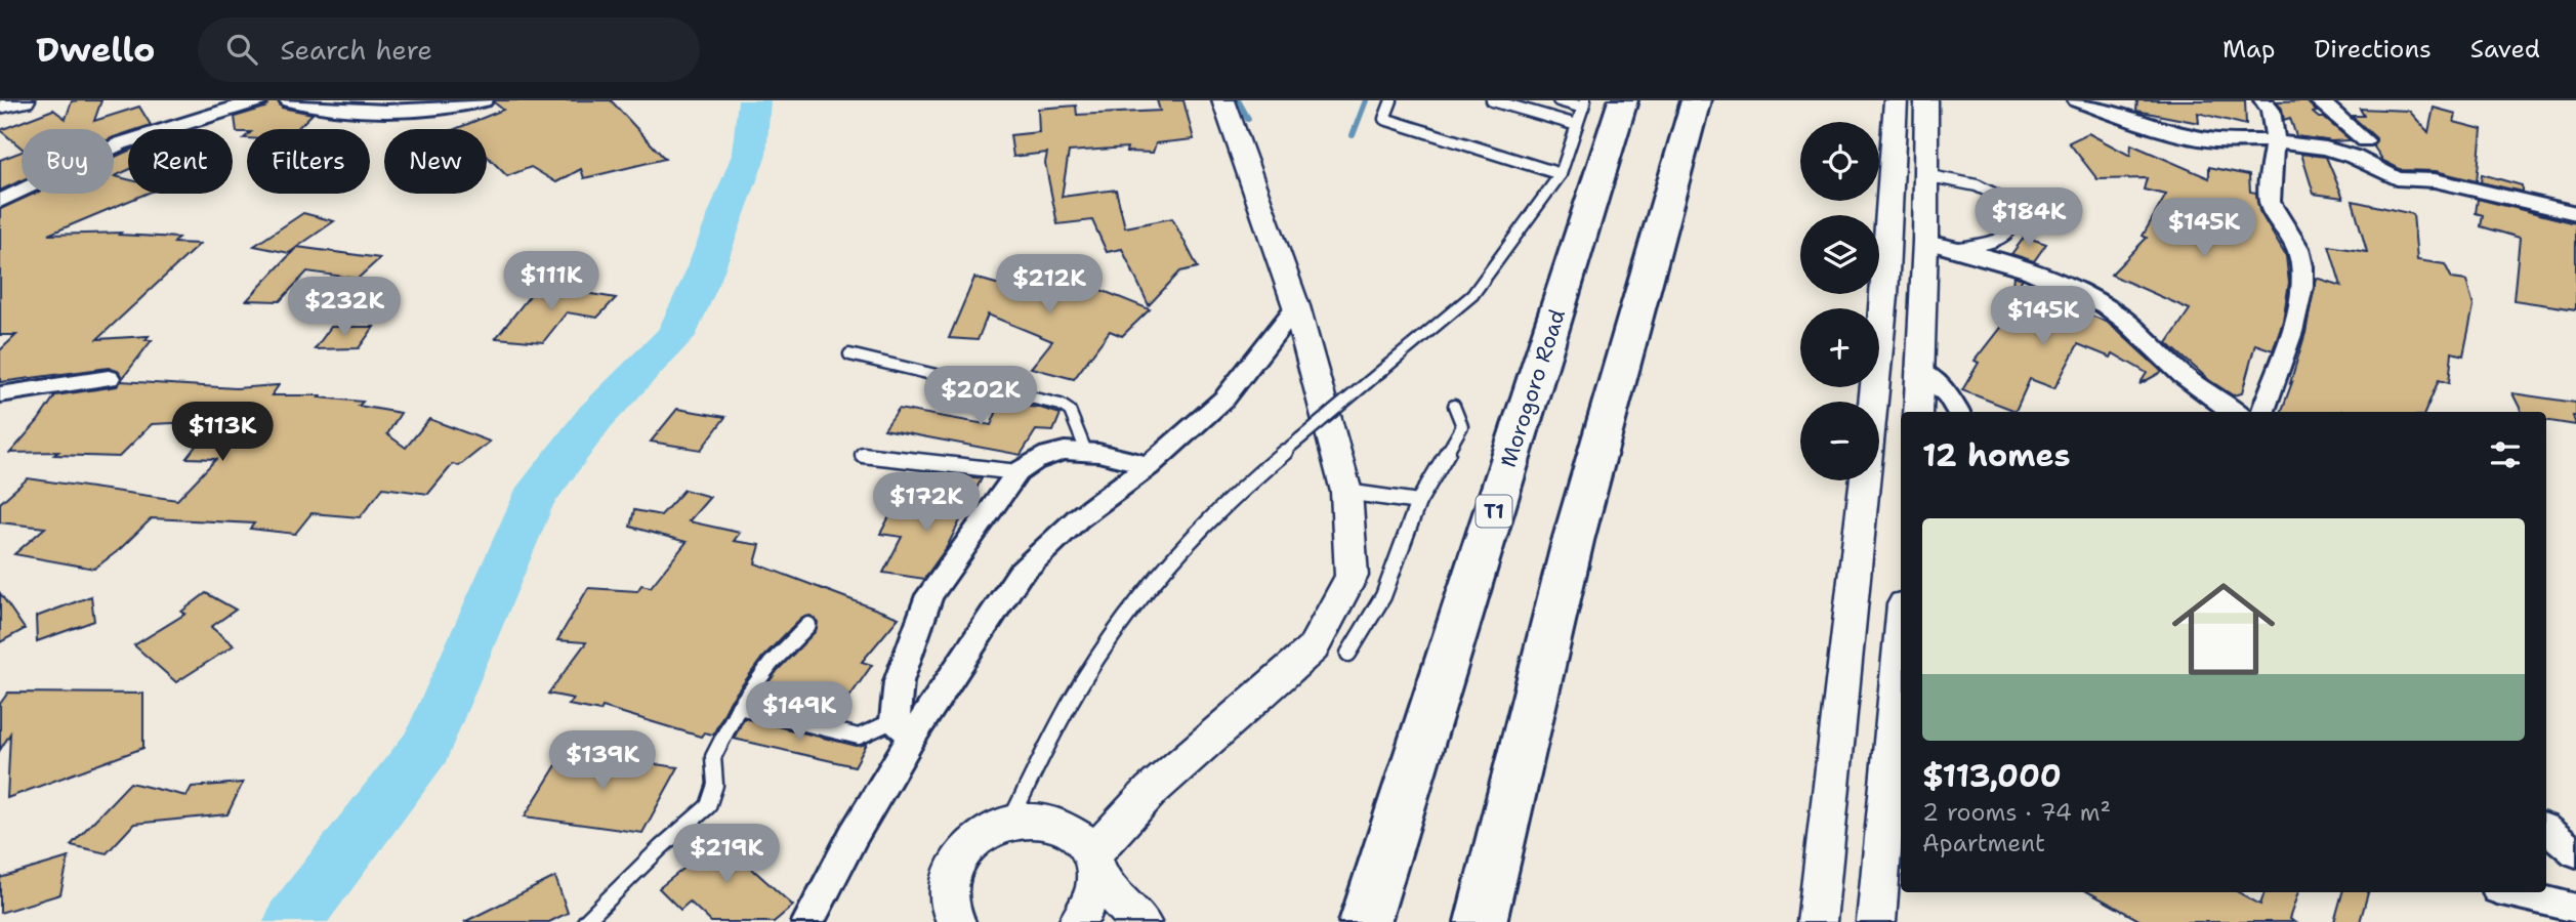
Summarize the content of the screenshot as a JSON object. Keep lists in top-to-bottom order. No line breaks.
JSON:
{"streets":{"highway":["Morogoro Road","T1"]},"page":{"header":"Dwello","search":"Search here","nav":["Map","Directions","Saved"],"map_buttons":["+","−"],"chip":["Buy","Rent","Filters","New"],"price":["$184K","$145K","$111K","$212K","$232K","$145K","$202K","$113K","$172K","$149K","$139K","$219K"],"heading":"12 homes","list":[{"name":"$113,000","note":"2 rooms · 74 m² · Apartment"}]}}
